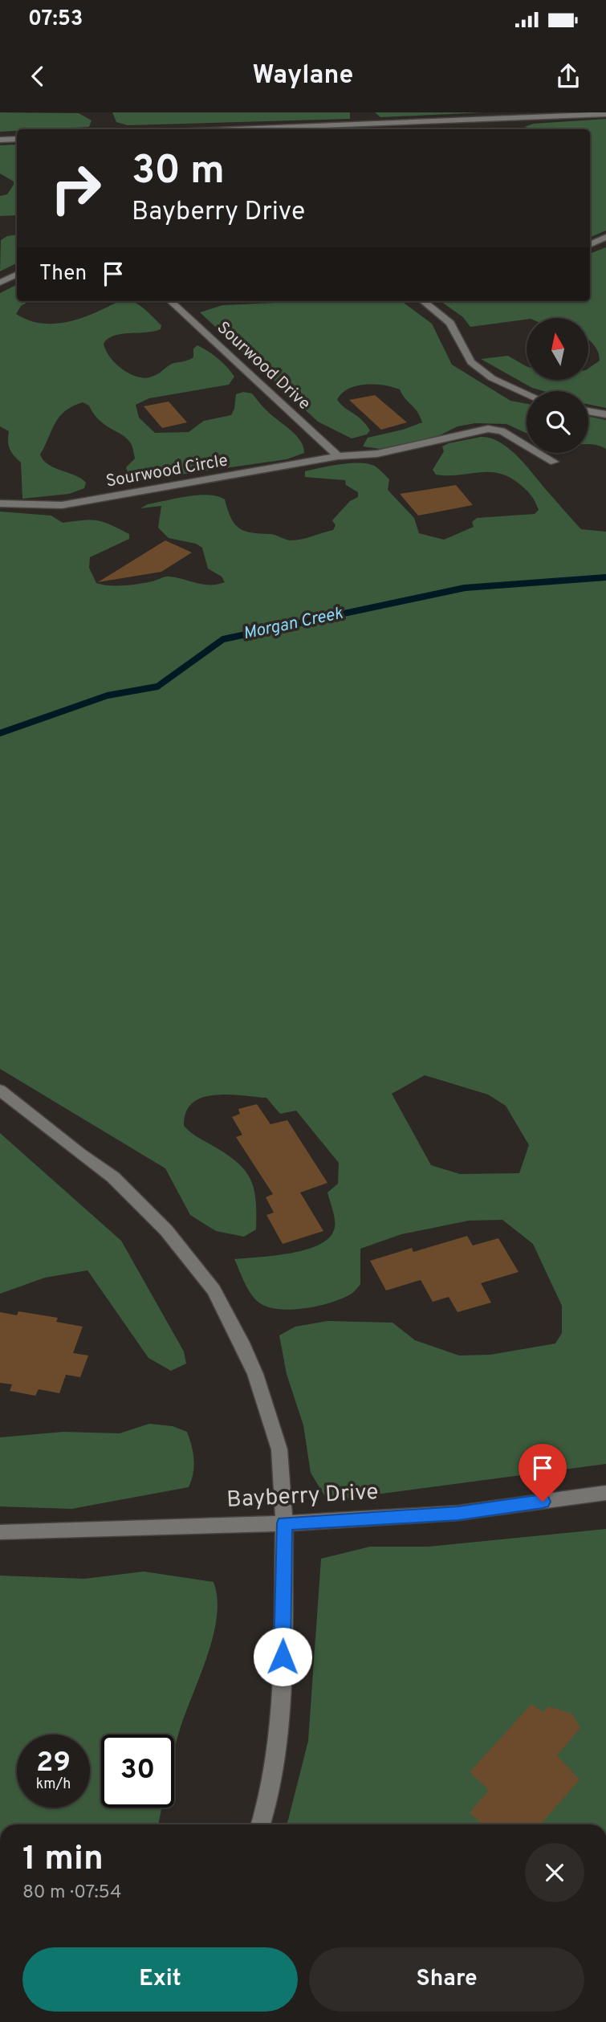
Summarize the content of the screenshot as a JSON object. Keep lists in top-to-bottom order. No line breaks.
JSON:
{"streets":{"street":["Sourwood Drive","Sourwood Circle","Bayberry Drive"]},"crossings":[["Sourwood Drive","Sourwood Circle"]],"water":["Morgan Creek"],"north":"top","page":{"status":"07:53","header":"Waylane","turn":["30 m","Bayberry Drive"],"then":"Then","speed":"29 km/h","limit":"30","heading":["1 min","80 m · 07:54"],"buttons":["Exit","Share"]}}
